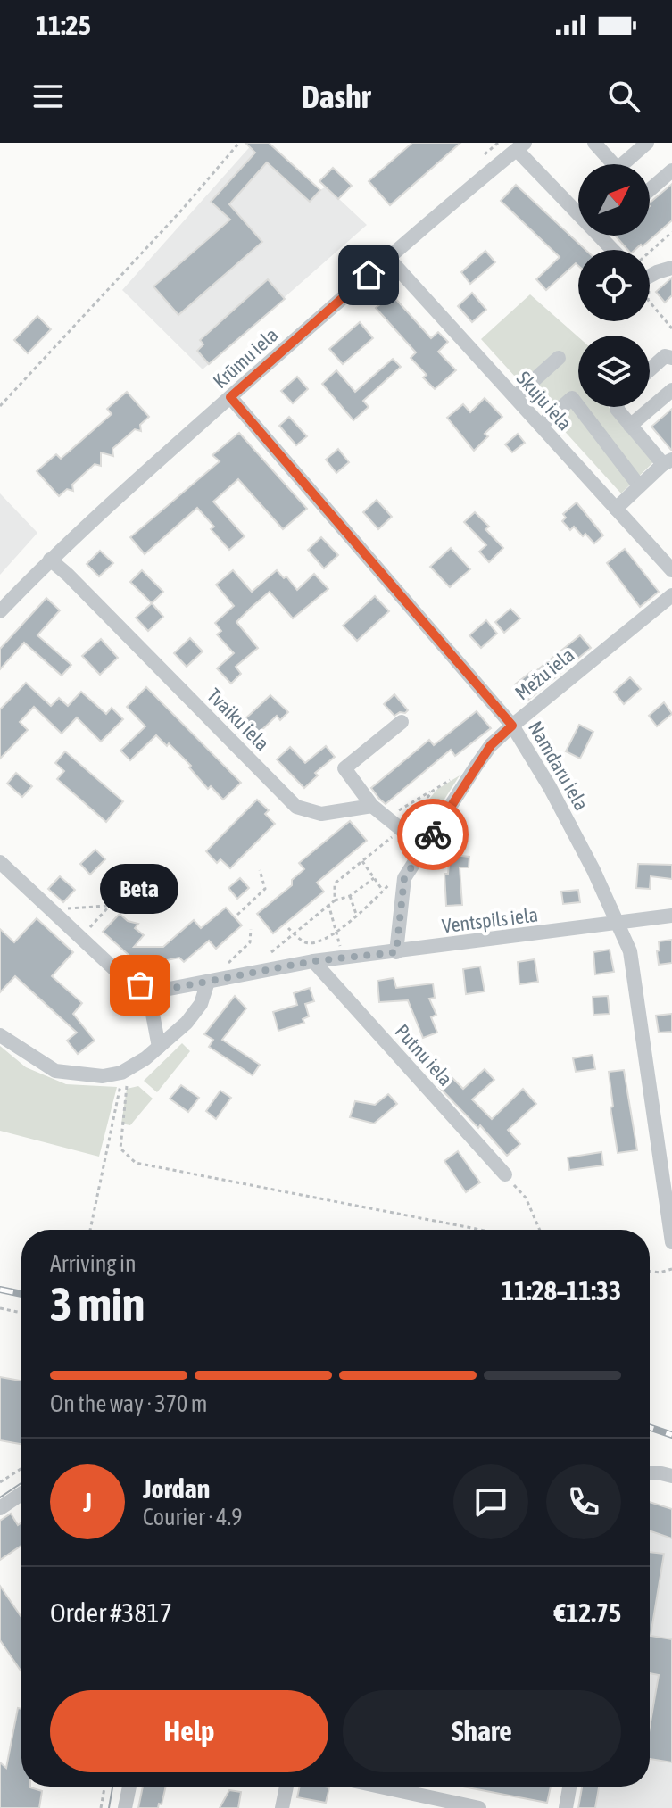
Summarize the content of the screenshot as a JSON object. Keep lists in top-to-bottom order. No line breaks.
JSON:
{"streets":{"street":["Krūmu iela","Skuju iela","Mežu iela","Tvaiku iela","Namdaru iela","Ventspils iela","Putnu iela"]},"crossings":[["Krūmu iela","Skuju iela"],["Krūmu iela","Tvaiku iela"],["Krūmu iela","Namdaru iela"],["Mežu iela","Namdaru iela"],["Mežu iela","Ventspils iela"],["Namdaru iela","Ventspils iela"],["Ventspils iela","Putnu iela"]],"places":["Beta"],"north":"top right","page":{"status":"11:25","header":"Dashr","bubble":"Beta","heading":["3 min","Arriving in","11:28–11:33"],"panel":["Jordan","Courier · 4.9","Order #3817","€12.75"],"bar":"On the way · 370 m","round":"J","buttons":["Help","Share"]}}
